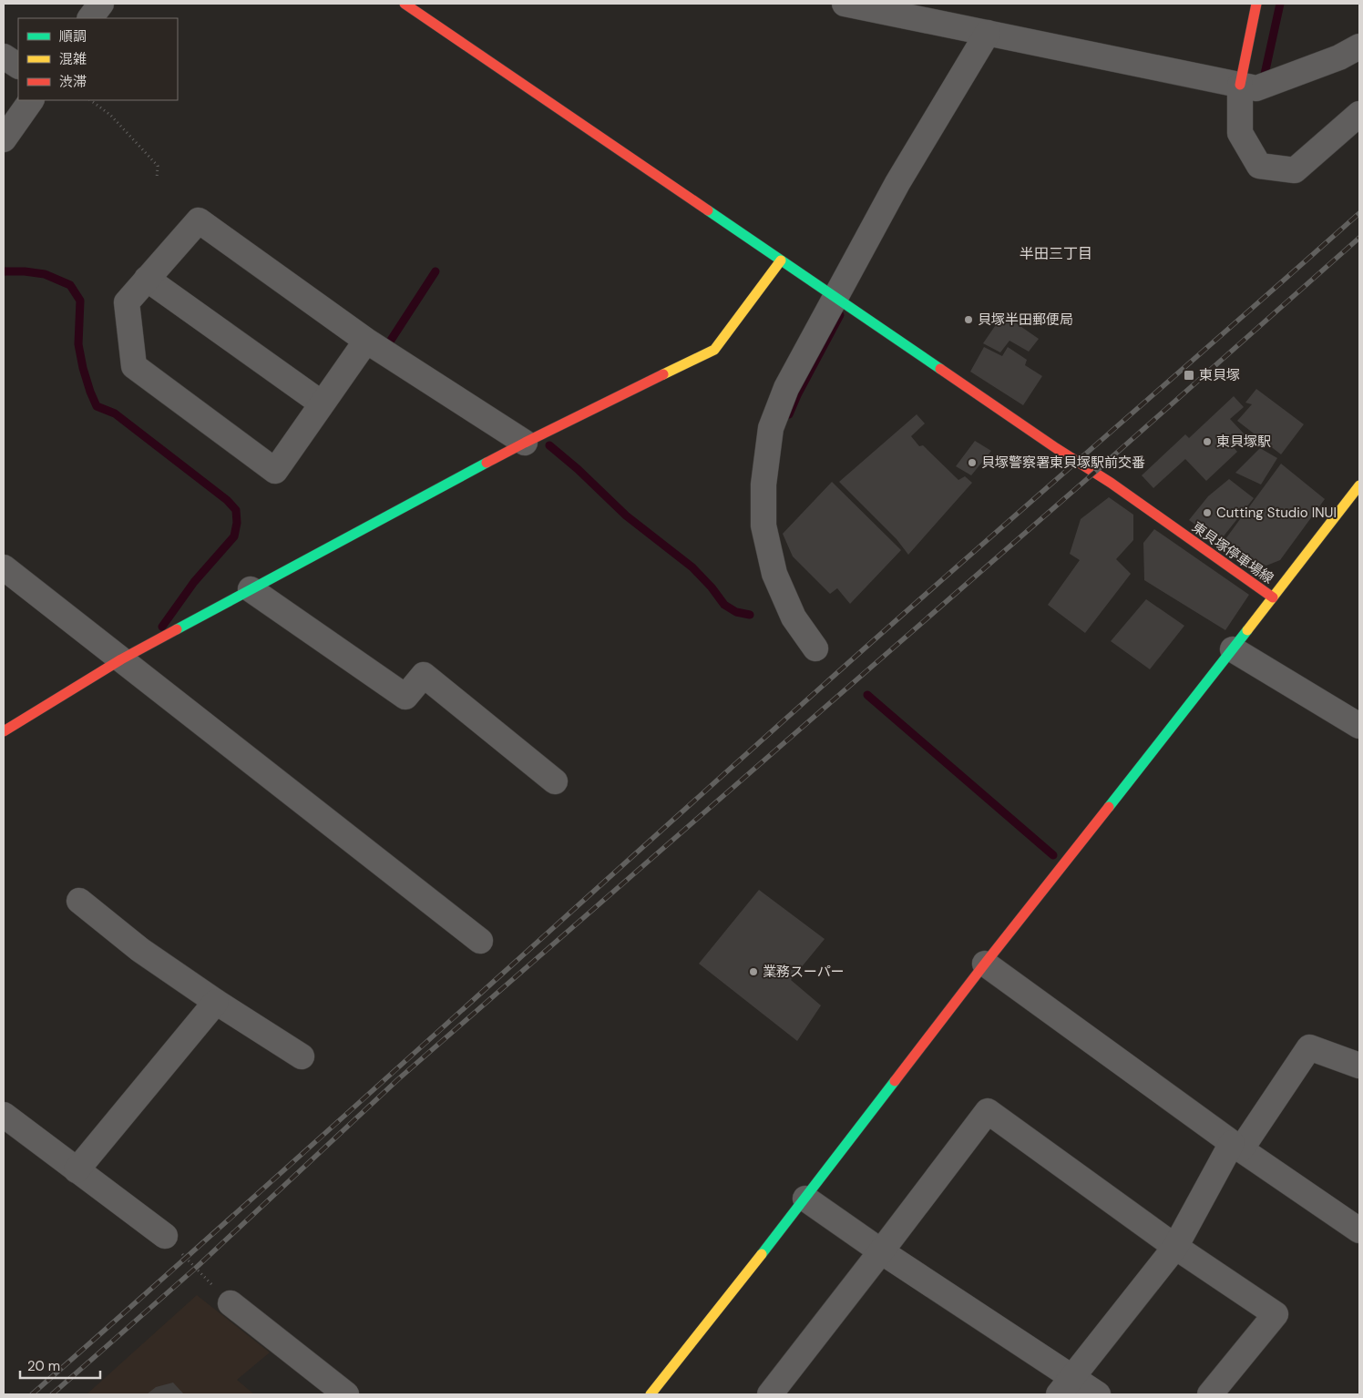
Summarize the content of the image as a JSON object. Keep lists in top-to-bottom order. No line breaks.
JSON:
{"streets":{"street":["東貝塚停車場線"]},"districts":["半田三丁目"],"places":{"other":["貝塚半田郵便局","東貝塚駅","貝塚警察署東貝塚駅前交番","Cutting Studio INUI","業務スーパー"],"transit":["東貝塚"]},"legend":["順調","混雑","渋滞"],"scale_bar":"20 m"}
